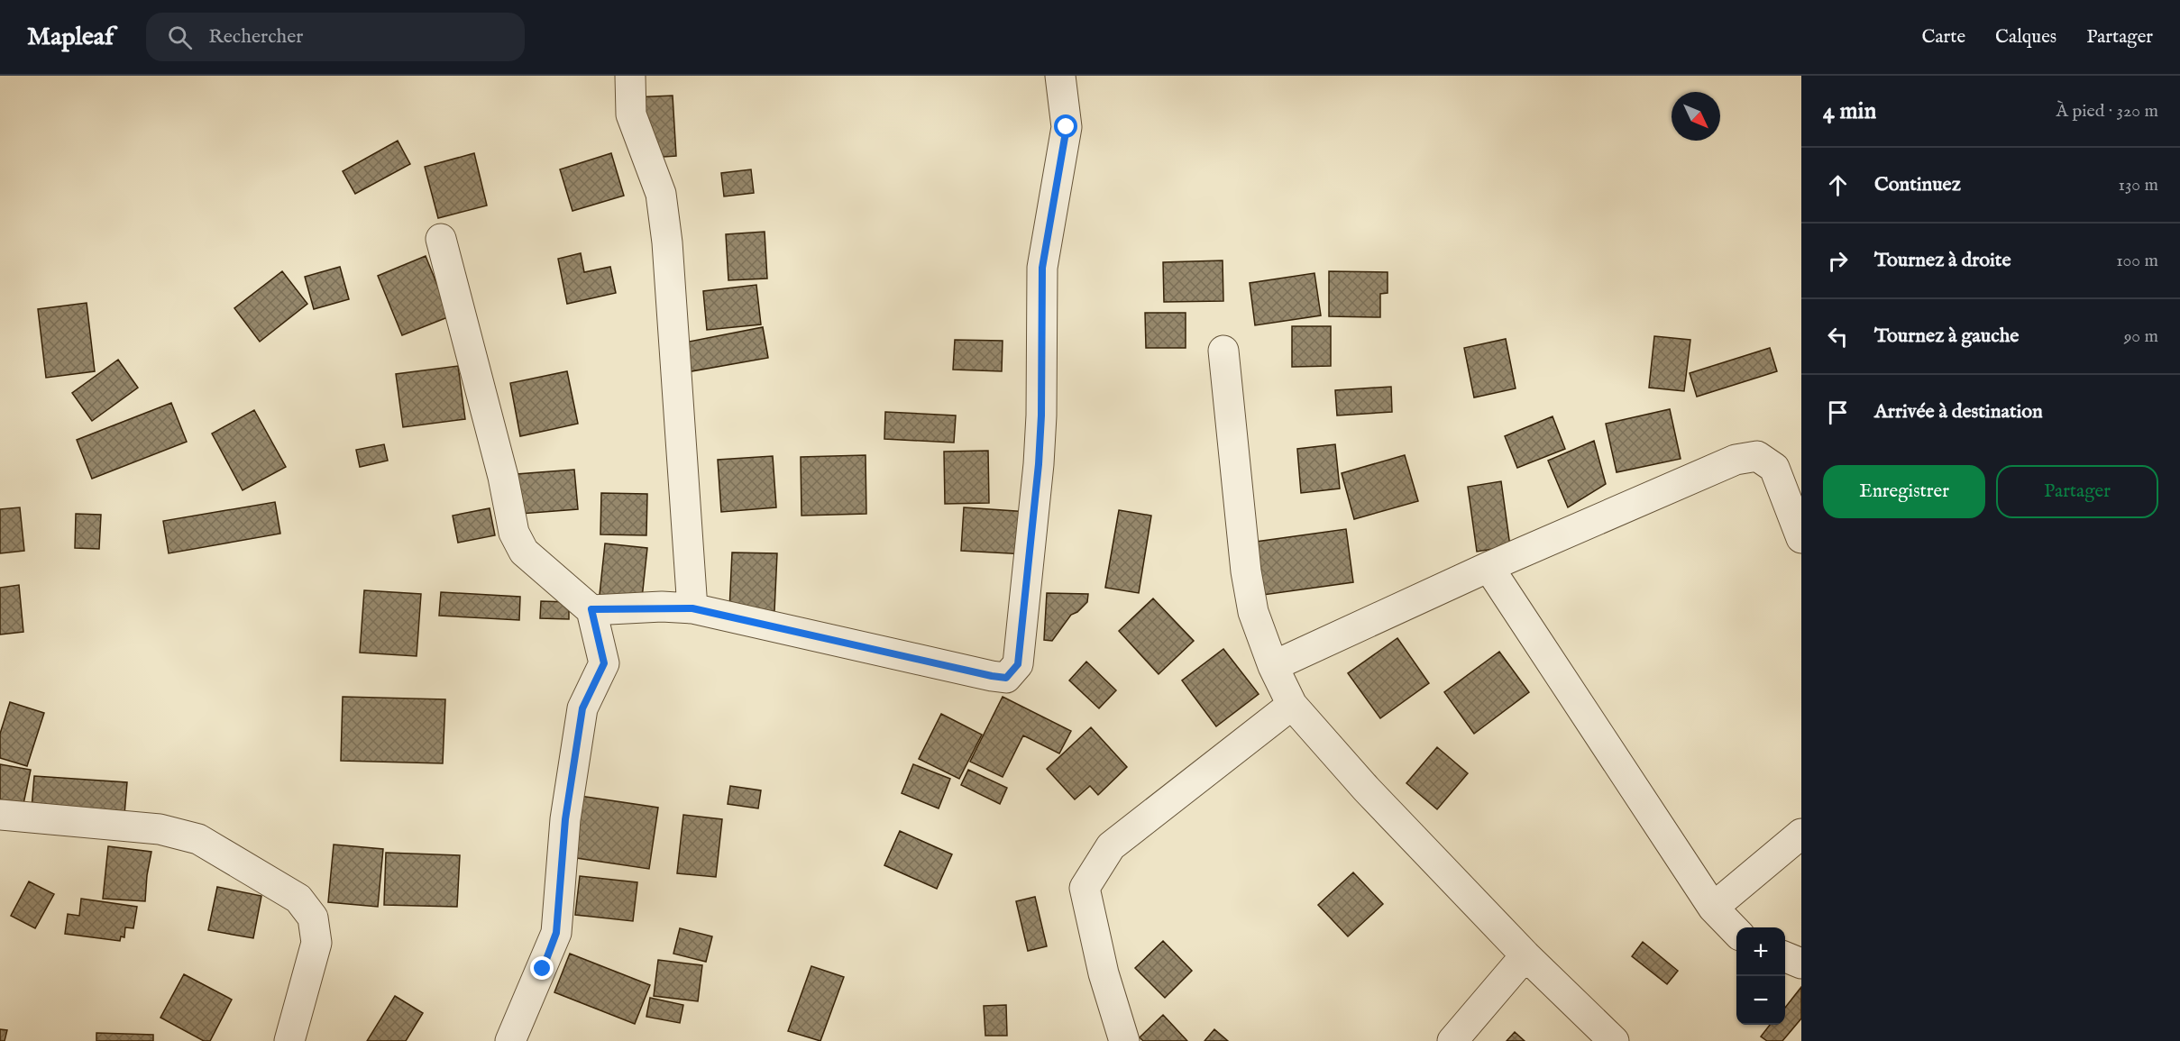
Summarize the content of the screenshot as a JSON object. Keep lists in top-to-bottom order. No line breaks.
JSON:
{"north":"bottom right","page":{"header":"Mapleaf","search":"Rechercher","nav":["Carte","Calques","Partager"],"heading":["4 min","À pied · 320 m"],"list":[["Continuez","130 m"],["Tournez à droite","100 m"],["Tournez à gauche","90 m"],"Arrivée à destination"],"buttons":["Enregistrer","Partager"],"map_buttons":["+","−"]}}
